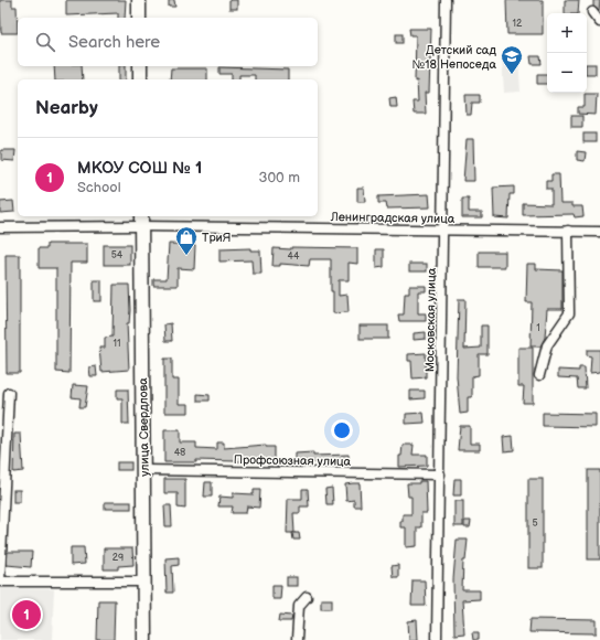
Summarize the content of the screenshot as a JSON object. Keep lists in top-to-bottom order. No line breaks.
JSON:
{"streets":{"street":["Ленинградская улица","Московская улица","улица Свердлова","Профсоюзная улица"]},"crossings":[["Ленинградская улица","Московская улица"],["Ленинградская улица","улица Свердлова"],["Московская улица","Профсоюзная улица"],["улица Свердлова","Профсоюзная улица"]],"places":{"school or university":["Детский сад №18 Непоседа"],"shop":["ТриЯ"]},"house_numbers":["12","54","44","1","11","48","5","29"],"page":{"map_buttons":["+","−"],"search":"Search here","heading":"Nearby","list":[{"mark":"1","name":"МКОУ СОШ № 1","note":"School","value":"300 m"}],"pins":"1"}}
